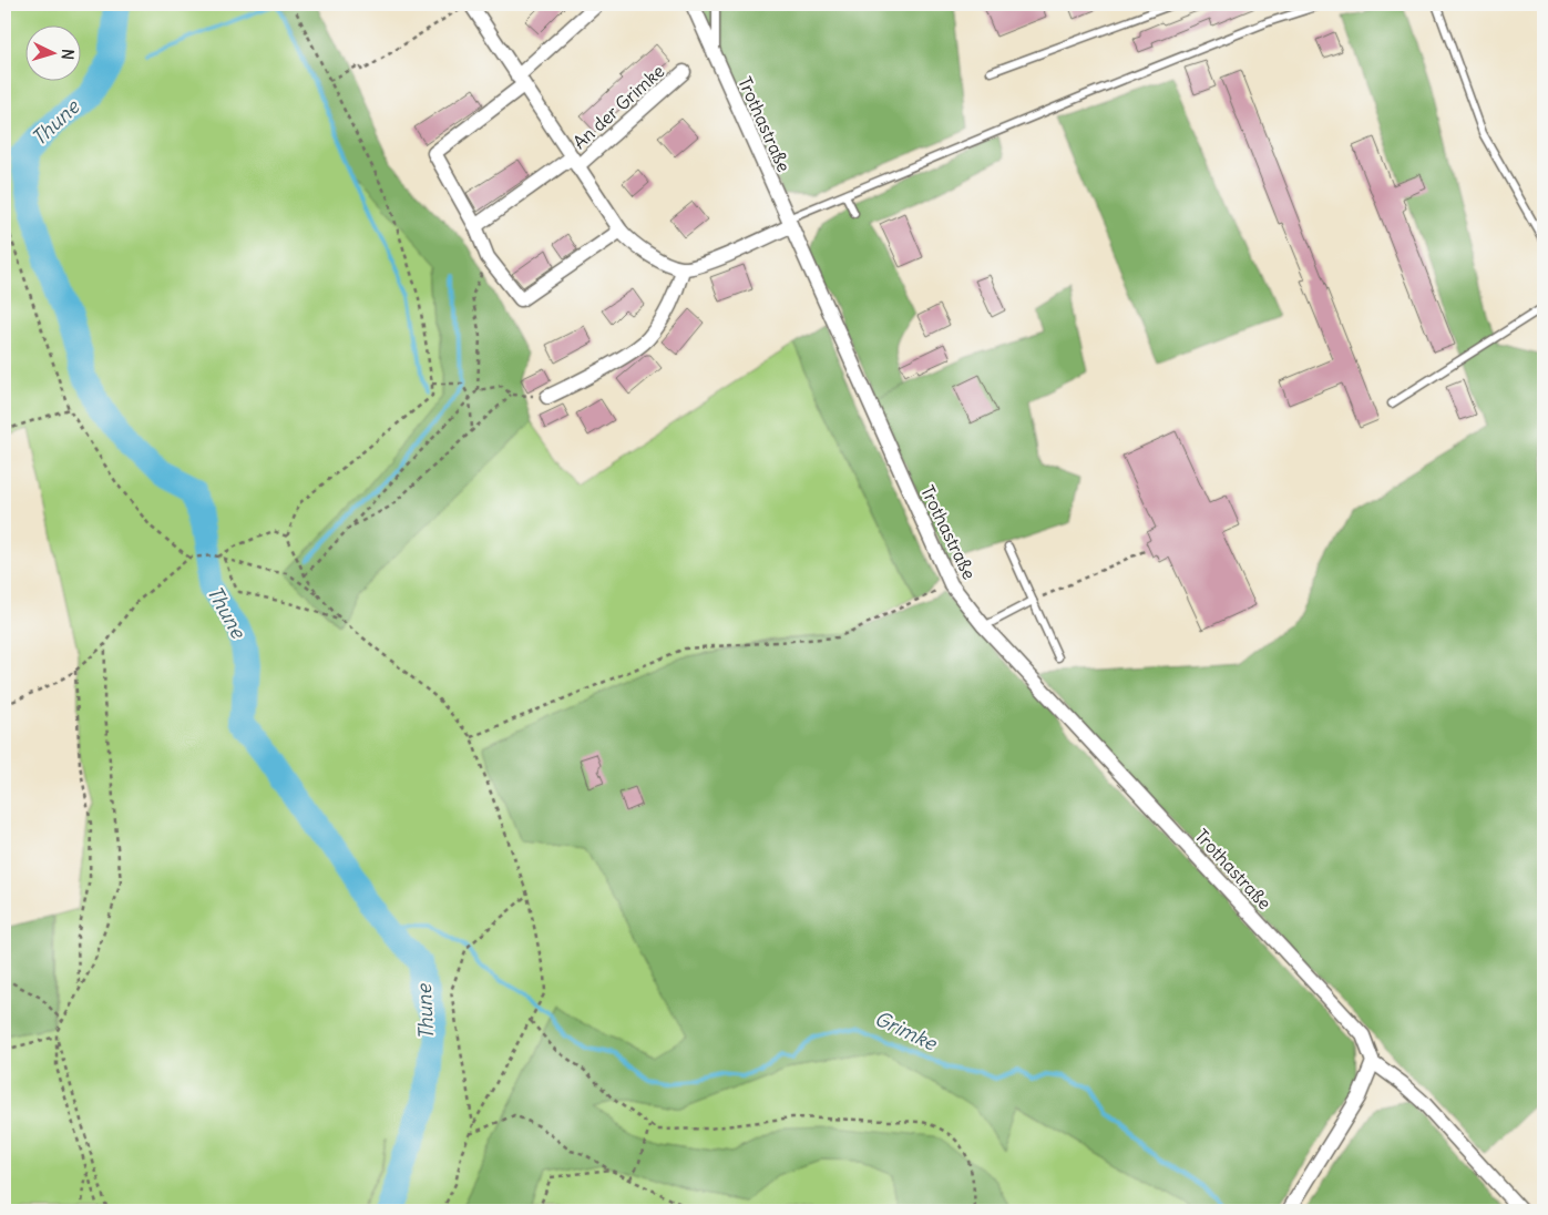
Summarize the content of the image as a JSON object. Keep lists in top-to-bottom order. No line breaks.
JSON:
{"streets":{"street":["An der Grimke","Trothastraße"]},"water":["Thune","Grimke"],"north":"right"}
